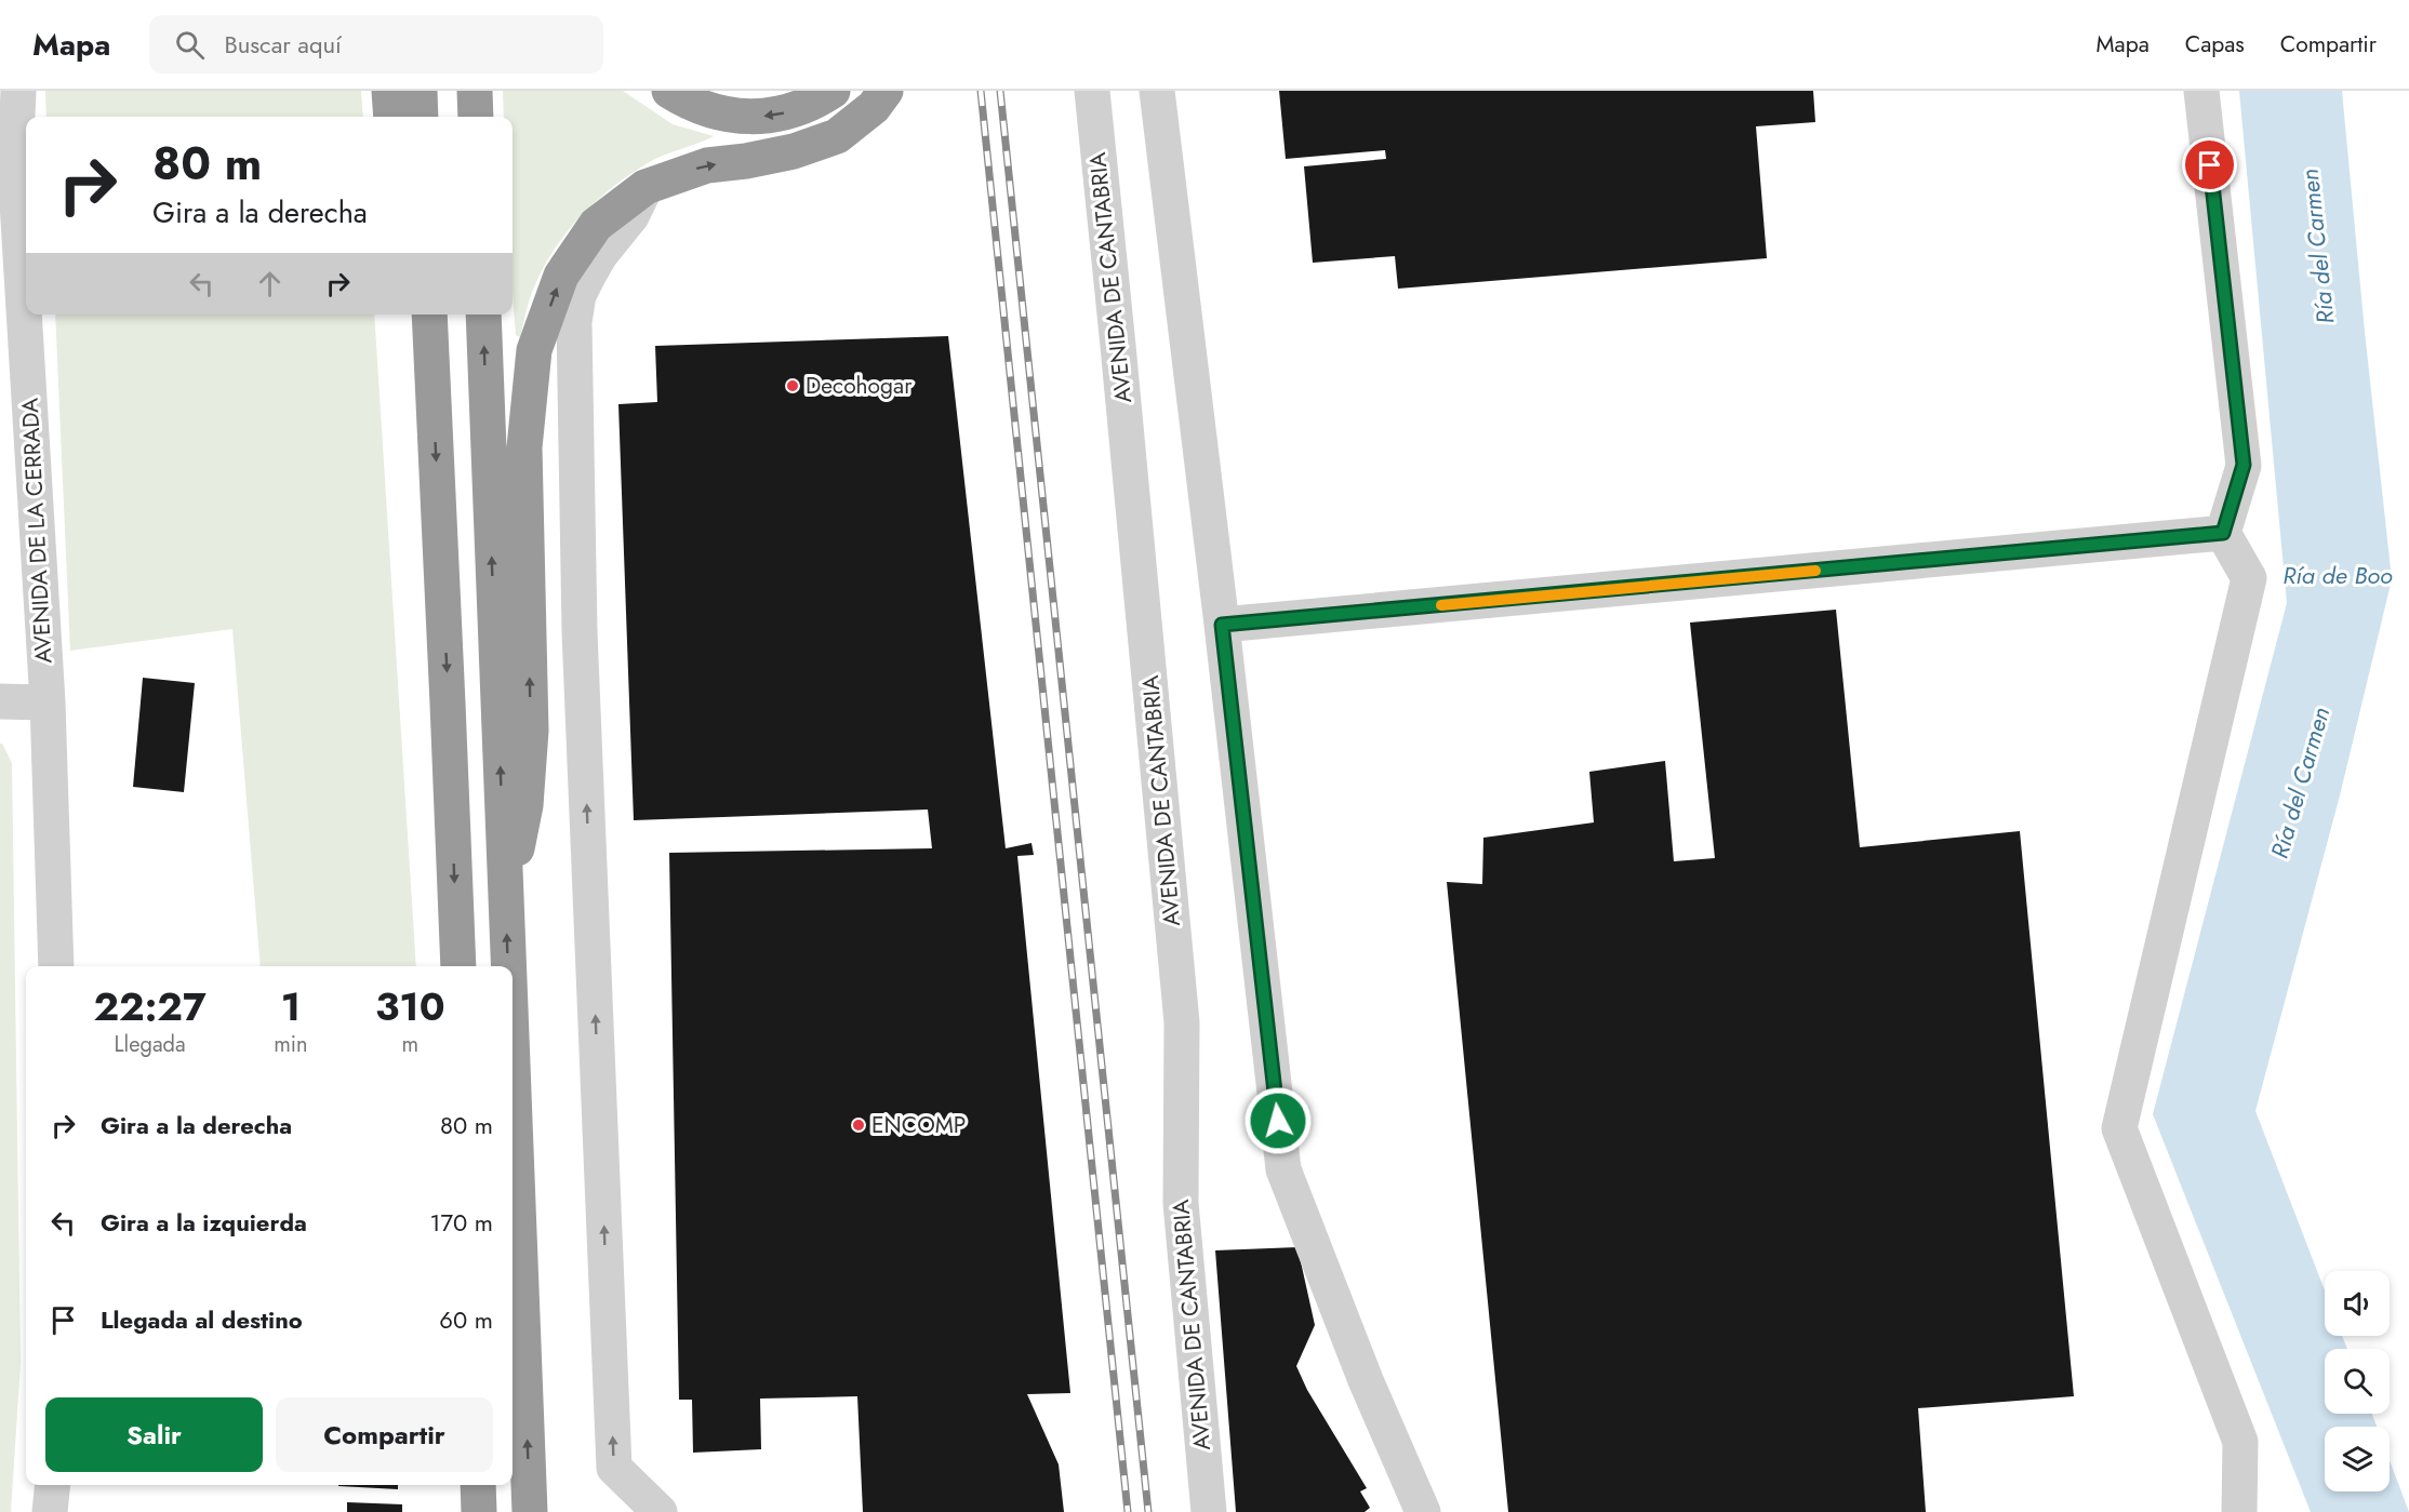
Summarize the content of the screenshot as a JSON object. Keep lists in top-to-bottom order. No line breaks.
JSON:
{"streets":{"street":["AVENIDA DE CANTABRIA","AVENIDA DE LA CERRADA"]},"water":["Ría del Carmen","Ría de Boo"],"places":["Decohogar","ENCOMP"],"page":{"header":"Mapa","search":"Buscar aquí","nav":["Mapa","Capas","Compartir"],"turn":["80 m","Gira a la derecha"],"eta":["22:27","Llegada","1","min","310","m"],"list":[{"name":"Gira a la derecha","value":"80 m"},{"name":"Gira a la izquierda","value":"170 m"},{"name":"Llegada al destino","value":"60 m"}],"buttons":["Salir","Compartir"]}}
